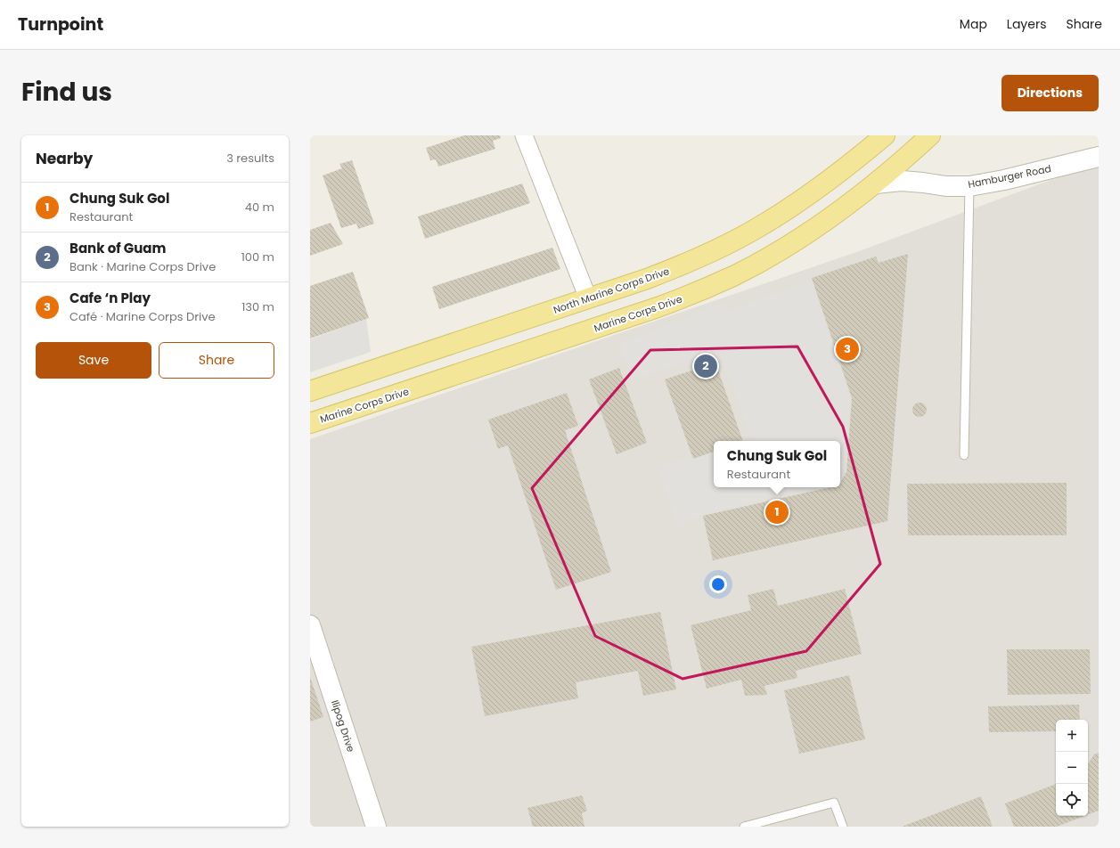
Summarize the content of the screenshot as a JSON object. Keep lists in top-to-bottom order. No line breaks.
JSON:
{"streets":{"main road":["North Marine Corps Drive","Marine Corps Drive"],"street":["Hamburger Road","Ilipog Drive"]},"crossings":[["Hamburger Road","Marine Corps Drive"]],"page":{"header":"Turnpoint","nav":["Map","Layers","Share"],"title":"Find us","buttons":["Directions",["Save","Share"]],"heading":["Nearby","3 results"],"list":[{"mark":"1","name":"Chung Suk Gol","note":"Restaurant","value":"40 m"},{"mark":"2","name":"Bank of Guam","note":"Bank · Marine Corps Drive","value":"100 m"},{"mark":"3","name":"Cafe ‘n Play","note":"Café · Marine Corps Drive","value":"130 m"}],"pins":["3","2","1"],"popup":["Chung Suk Gol","Restaurant"],"map_buttons":["+","−"]}}
